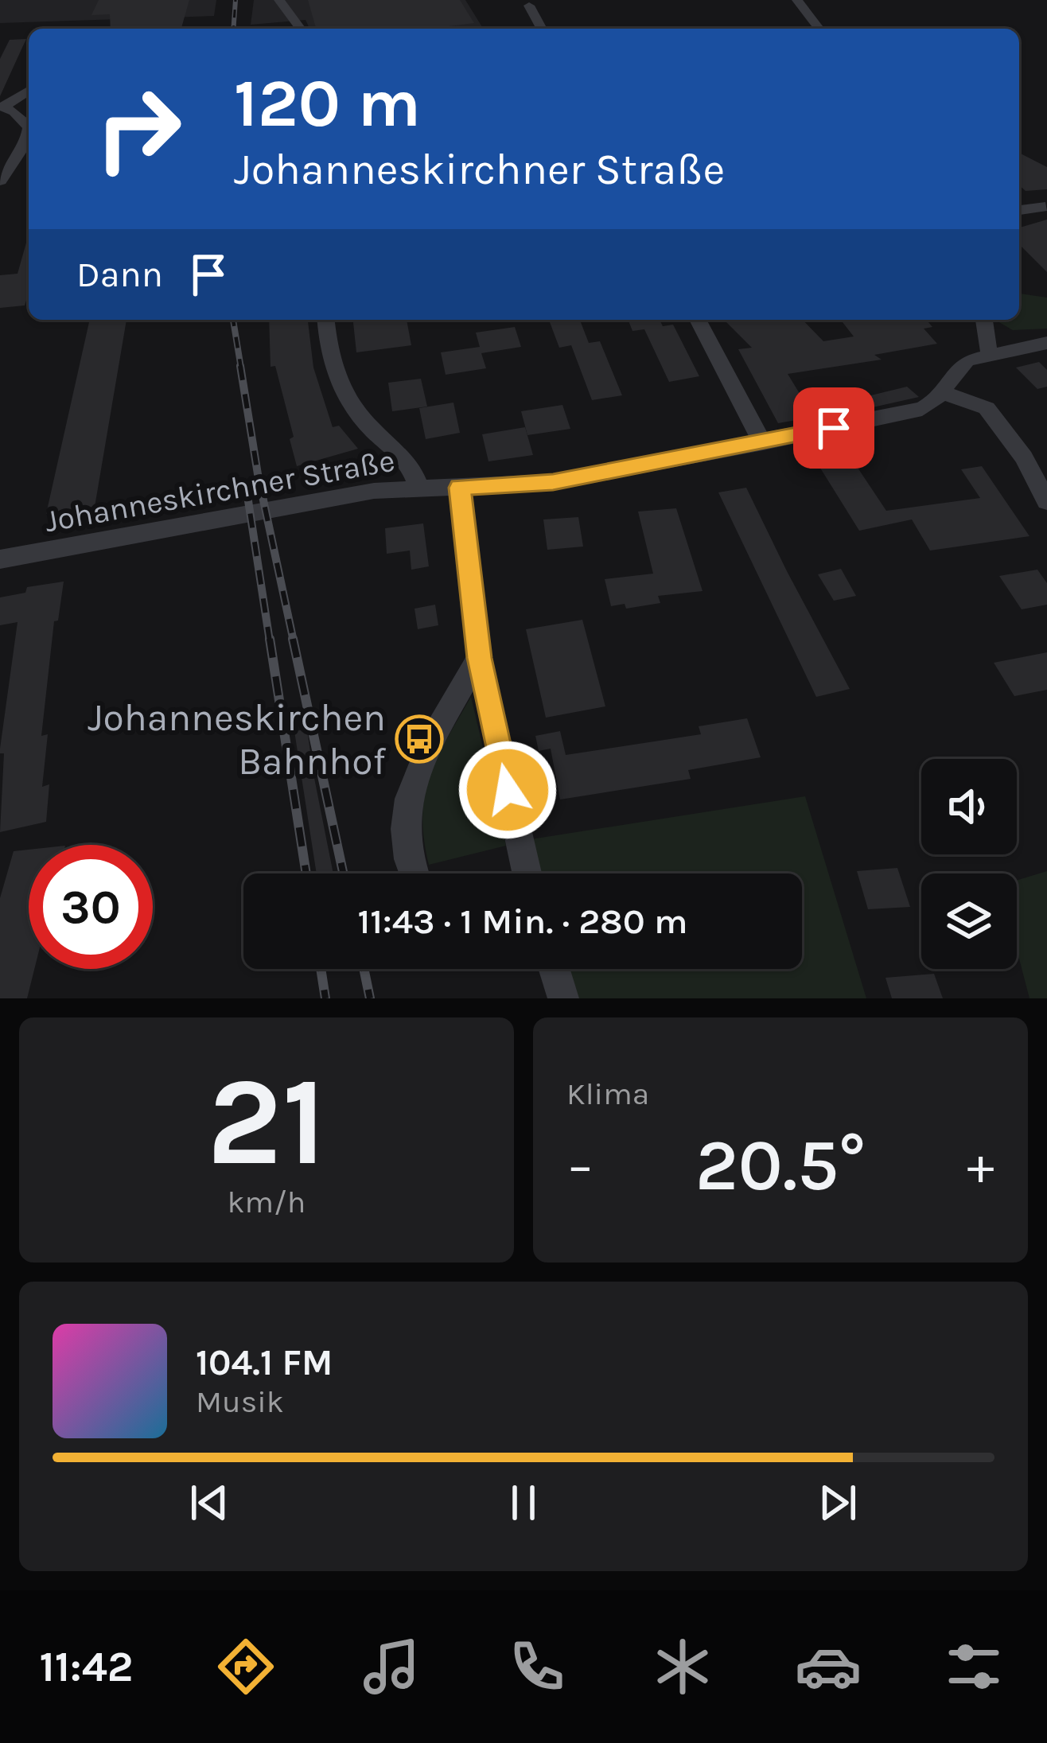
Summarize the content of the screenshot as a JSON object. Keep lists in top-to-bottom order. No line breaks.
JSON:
{"streets":{"street":["Johanneskirchner Straße"]},"places":{"bus stop":["Johanneskirchen Bahnhof"]},"page":{"turn":["120 m","Johanneskirchner Straße"],"then":"Dann","limit":"30","trip":"11:43 · 1 Min. · 280 m","tile":[["21","km/h"],"Klima"],"heat":["−","20.5°","+"],"song":["104.1 FM","Musik"],"tabs":"11:42"}}
